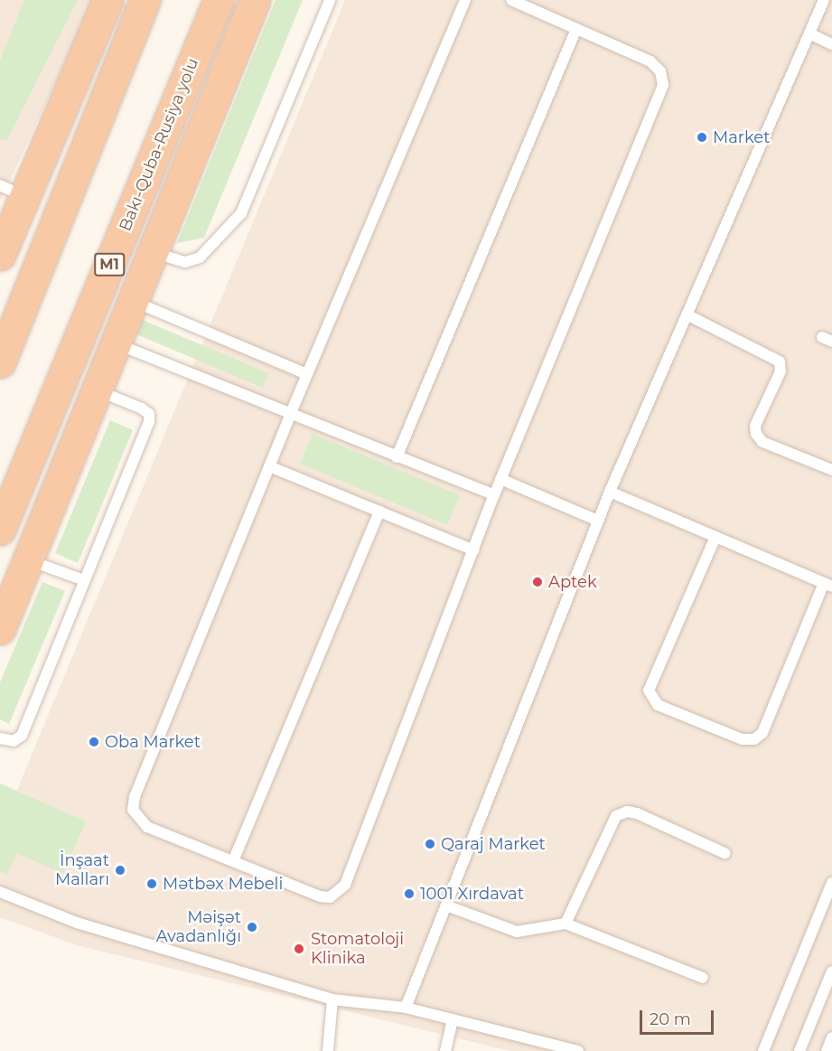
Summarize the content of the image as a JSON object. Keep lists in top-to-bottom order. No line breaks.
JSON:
{"streets":{"highway":["Bakı-Quba-Rusiya yolu","M1"]},"places":["Market","Aptek","Oba Market","Qaraj Market","İnşaat Malları","Mətbəx Mebeli","1001 Xırdavat","Məişət Avadanlığı","Stomatoloji Klinika"],"scale_bar":"20 m"}
